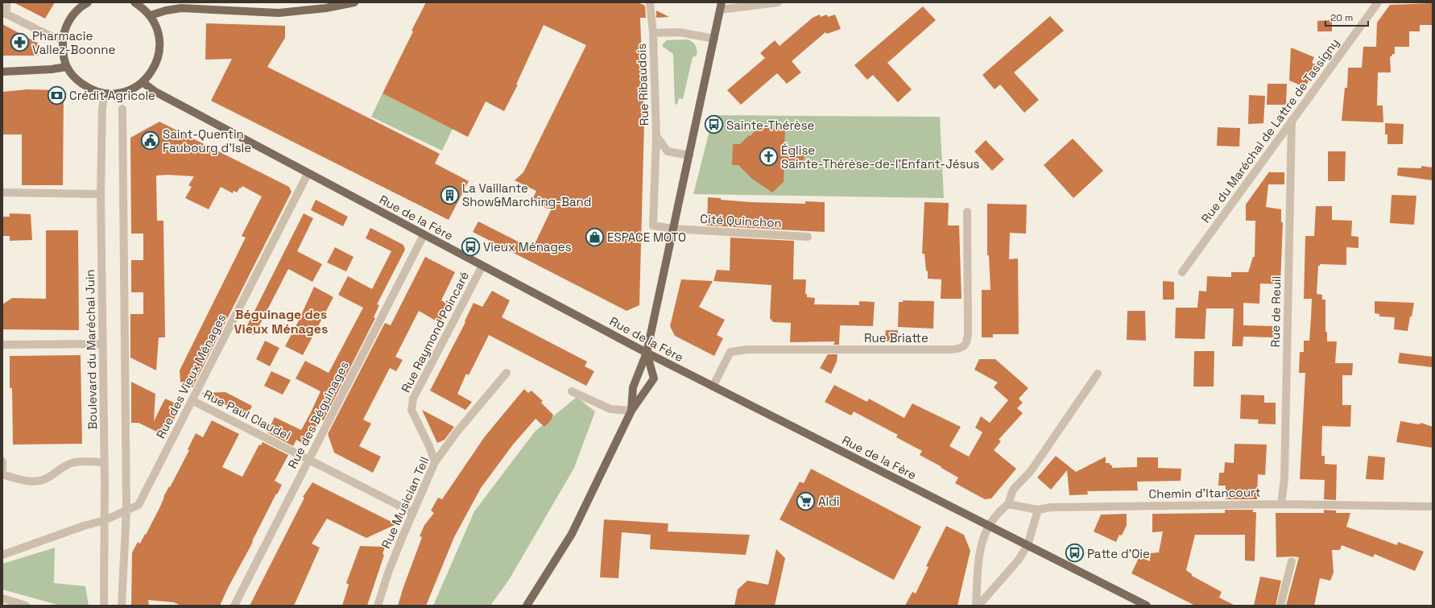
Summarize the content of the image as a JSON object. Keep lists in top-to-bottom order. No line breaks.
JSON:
{"streets":{"main road":["Rue de la Fère"],"street":["Rue Ribaudois","Rue du Maréchal de Lattre de Tassigny","Cité Quinchon","Rue de Reuil","Rue Raymond Poincaré","Rue Briatte","Boulevard du Maréchal Juin","Rue des Vieux Ménages","Rue Paul Claudel","Rue des Béguinages","Chemin d'Itancourt","Rue Musician Tell"]},"crossings":[["Rue Ribaudois","Cité Quinchon"],["Rue du Maréchal de Lattre de Tassigny","Rue de Reuil"],["Rue de la Fère","Rue Raymond Poincaré"],["Rue de la Fère","Rue Briatte"],["Rue de la Fère","Rue des Vieux Ménages"],["Rue de la Fère","Rue des Béguinages"],["Rue de Reuil","Chemin d'Itancourt"],["Rue Raymond Poincaré","Rue Musician Tell"],["Boulevard du Maréchal Juin","Rue des Vieux Ménages"],["Rue des Vieux Ménages","Rue Paul Claudel"],["Rue Paul Claudel","Rue des Béguinages"],["Rue Paul Claudel","Rue Musician Tell"]],"districts":["Béguinage des Vieux Ménages"],"places":{"pharmacy":["Pharmacie Vallez-Boonne"],"bank":["Crédit Agricole"],"bus stop":["Sainte-Thérèse","Vieux Ménages","Patte d'Oie"],"public building":["Saint-Quentin Faubourg d'Isle"],"church":["Église Sainte-Thérèse-de-l'Enfant-Jésus"],"building":["La Vaillante Show&Marching-Band"],"shop":["ESPACE MOTO"],"supermarket":["Aldi"]},"scale_bar":"20 m"}
